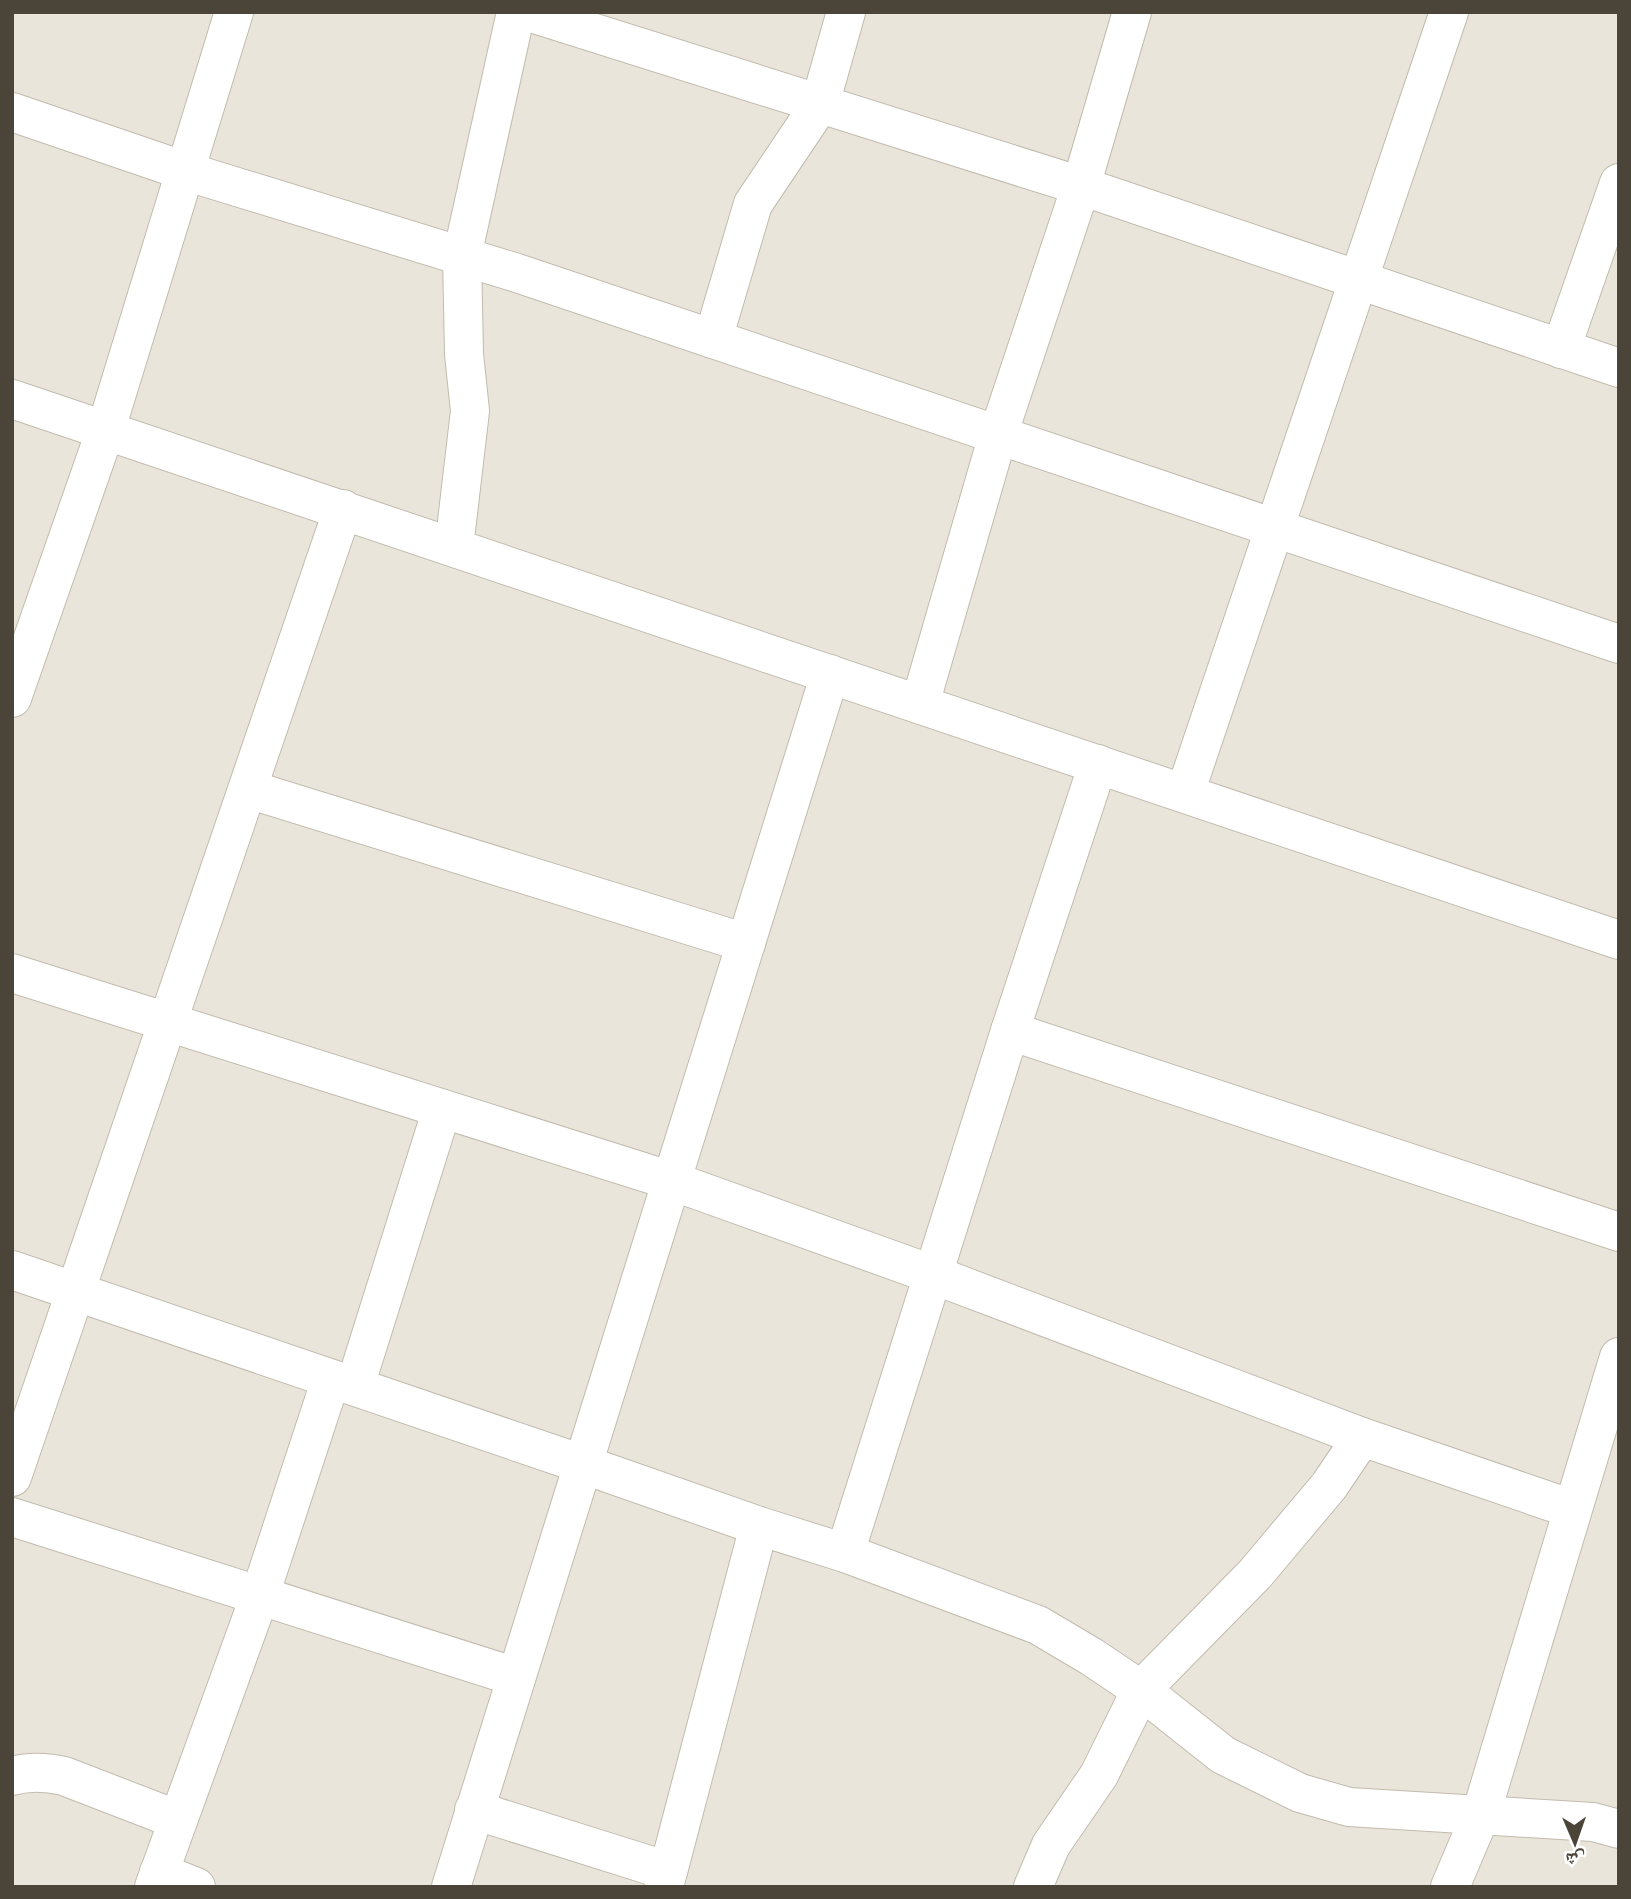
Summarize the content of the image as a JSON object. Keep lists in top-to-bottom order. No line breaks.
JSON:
{"north":"bottom"}
